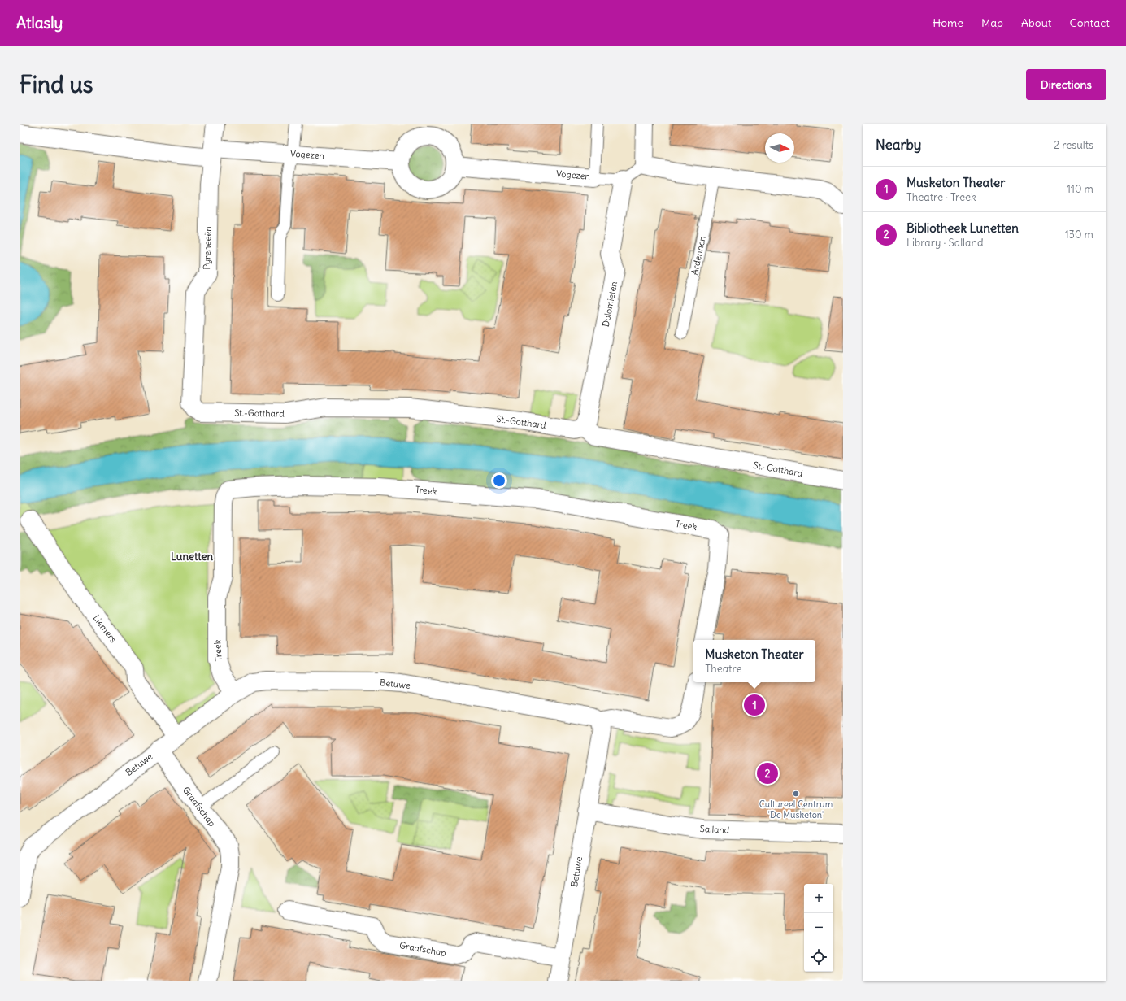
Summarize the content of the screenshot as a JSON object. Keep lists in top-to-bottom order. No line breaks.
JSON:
{"streets":{"street":["Vogezen","Pyreneeën","Dolomieten","St.-Gotthard","Treek","Liemers","Betuwe","Graafschap","Salland"],"lane":["Ardennen"]},"crossings":[["Vogezen","Pyreneeën"],["Pyreneeën","St.-Gotthard"],["Dolomieten","St.-Gotthard"],["Treek","Betuwe"],["Liemers","Betuwe"],["Betuwe","Graafschap"],["Betuwe","Salland"]],"districts":["Lunetten"],"places":["Cultureel Centrum 'De Musketon'"],"north":"right","page":{"header":"Atlasly","nav":["Home","Map","About","Contact"],"buttons":"Directions","title":"Find us","heading":["Nearby","2 results"],"list":[{"mark":"1","name":"Musketon Theater","note":"Theatre · Treek","value":"110 m"},{"mark":"2","name":"Bibliotheek Lunetten","note":"Library · Salland","value":"130 m"}],"popup":["Musketon Theater","Theatre"],"pins":["1","2"],"map_buttons":["+","−"]}}
